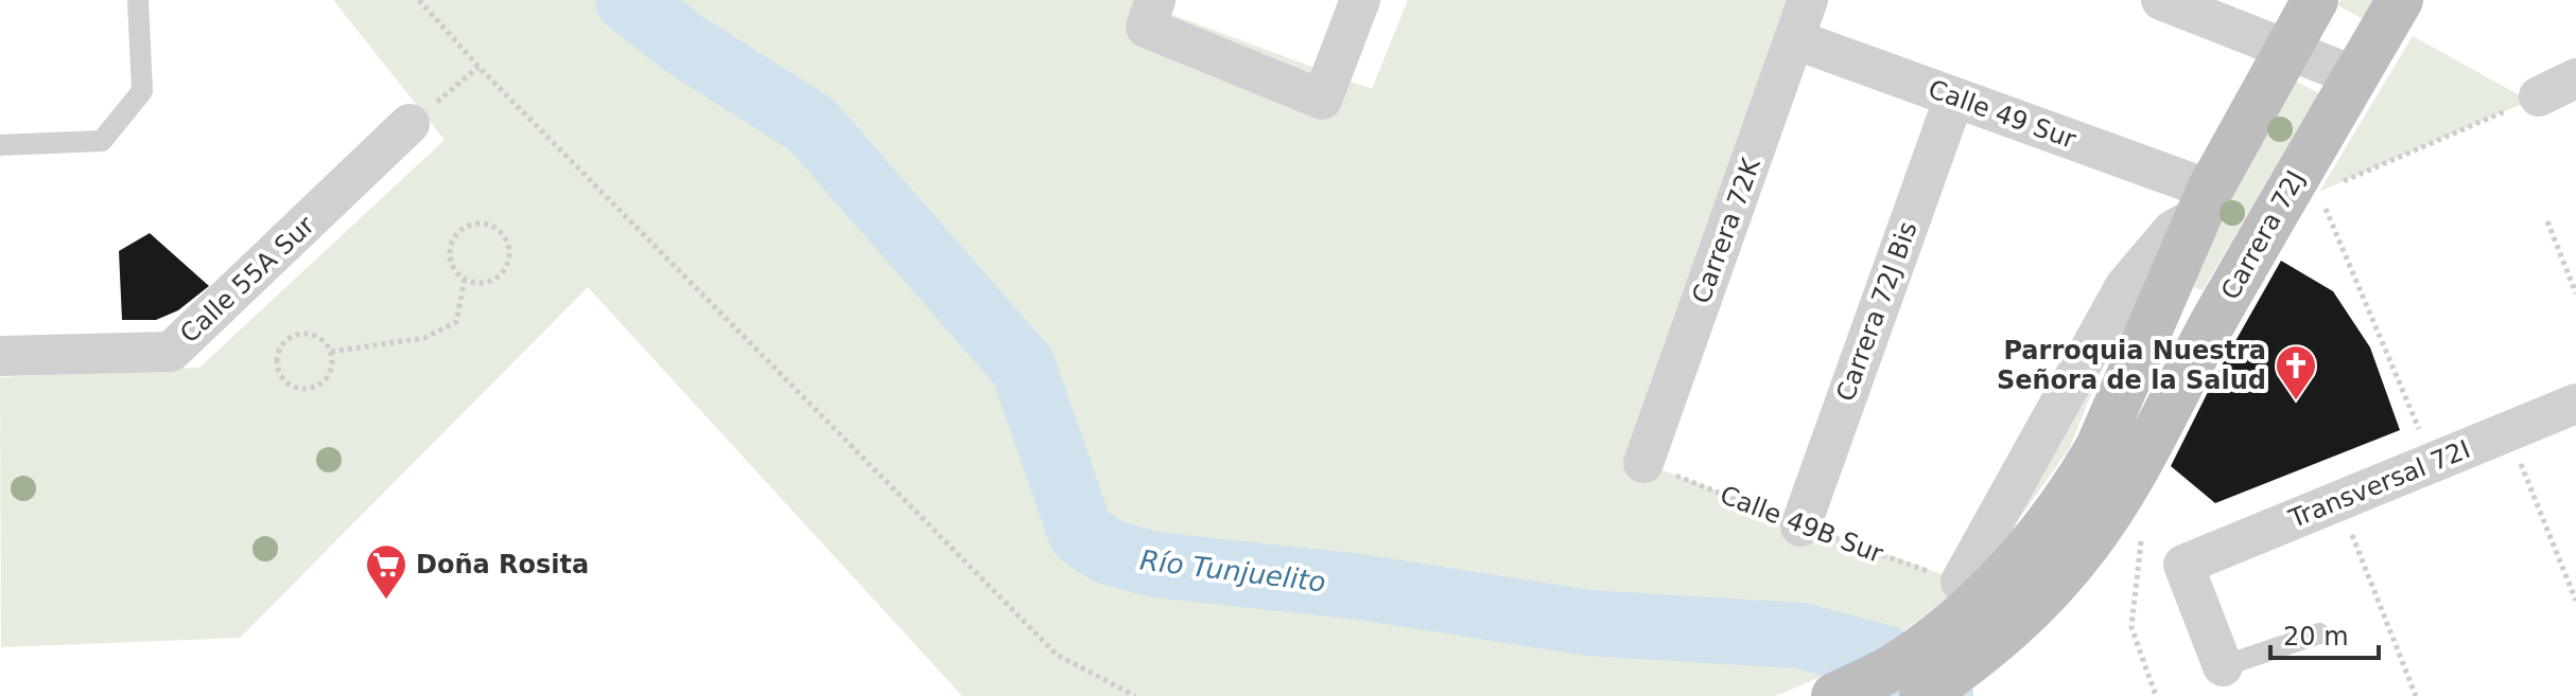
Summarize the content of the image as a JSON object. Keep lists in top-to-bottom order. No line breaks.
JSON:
{"streets":{"street":["Calle 49 Sur","Carrera 72K","Carrera 72J","Calle 55A Sur","Carrera 72J Bis","Transversal 72I"],"path":["Calle 49B Sur"]},"crossings":[["Calle 49 Sur","Carrera 72K"],["Calle 49 Sur","Carrera 72J Bis"],["Carrera 72K","Calle 49B Sur"],["Carrera 72J Bis","Calle 49B Sur"]],"water":["Río Tunjuelito"],"places":{"church":["Parroquia Nuestra Señora de la Salud"],"supermarket":["Doña Rosita"]},"scale_bar":"20 m"}
